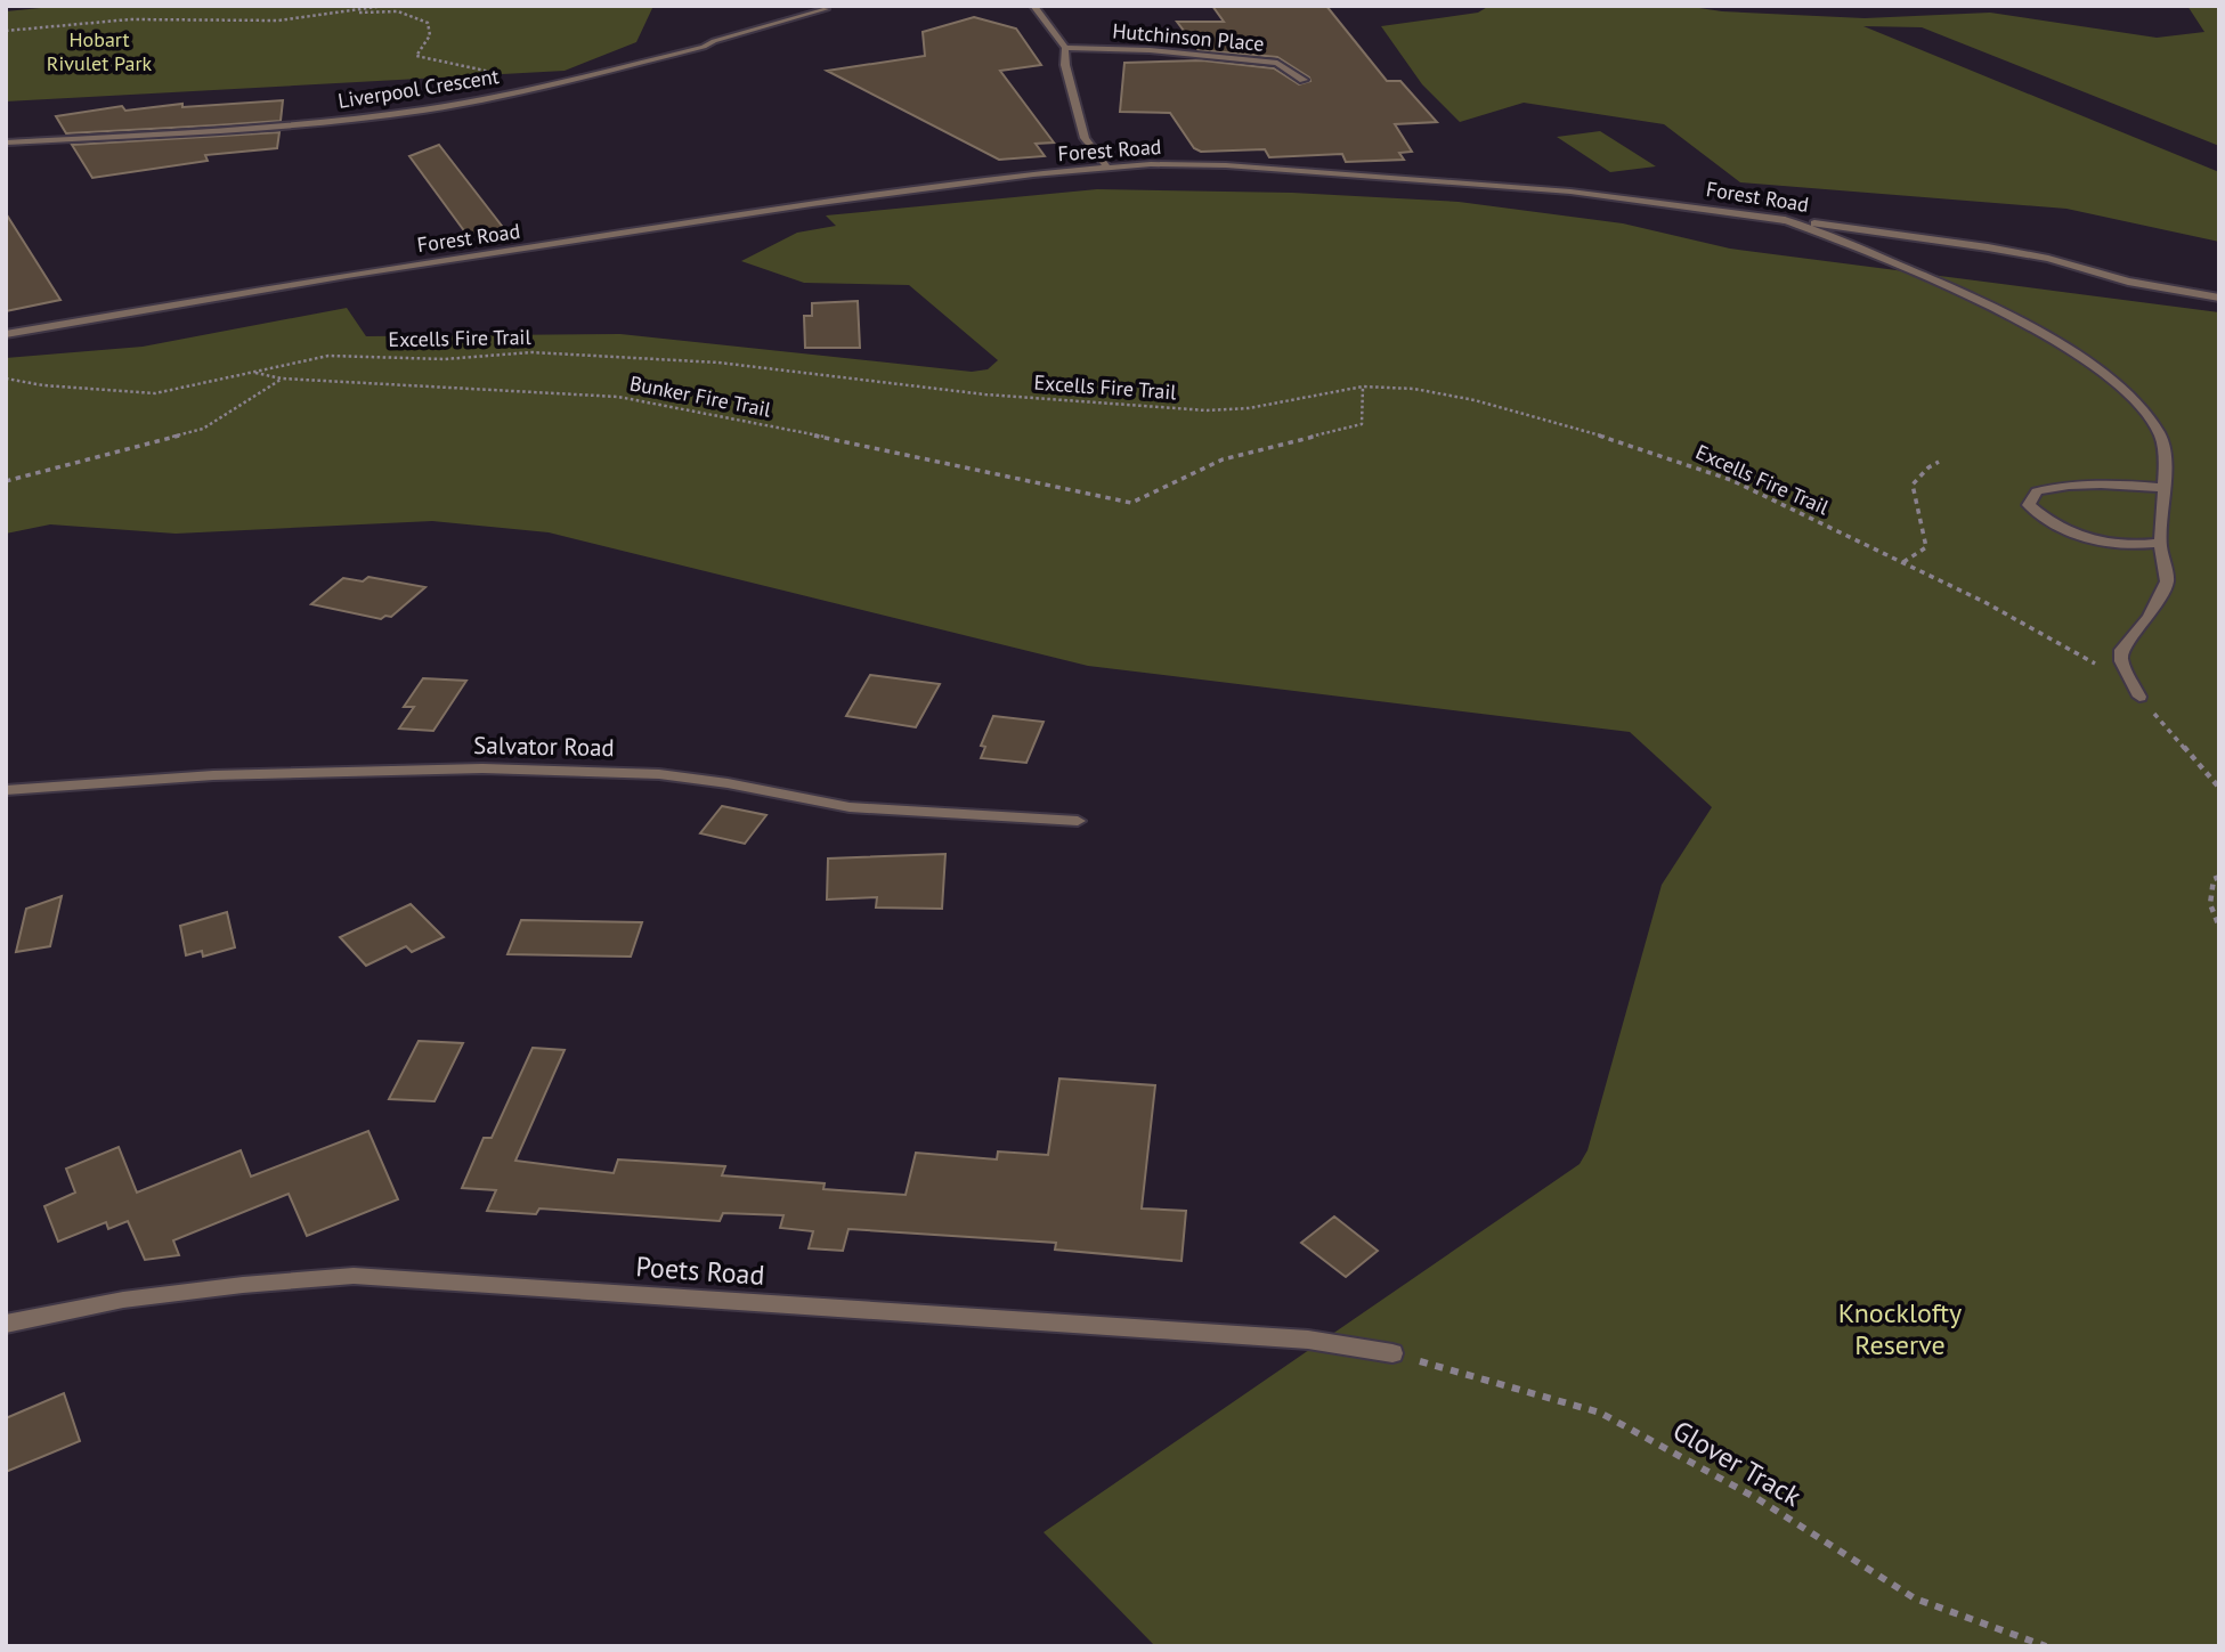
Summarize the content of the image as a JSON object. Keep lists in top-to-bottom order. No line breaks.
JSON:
{"streets":{"street":["Hutchinson Place","Liverpool Crescent","Forest Road","Salvator Road","Poets Road"],"path":["Excells Fire Trail","Bunker Fire Trail","Glover Track"]},"crossings":[["Excells Fire Trail","Bunker Fire Trail"],["Poets Road","Glover Track"]],"parks":["Hobart Rivulet Park","Knocklofty Reserve"]}
